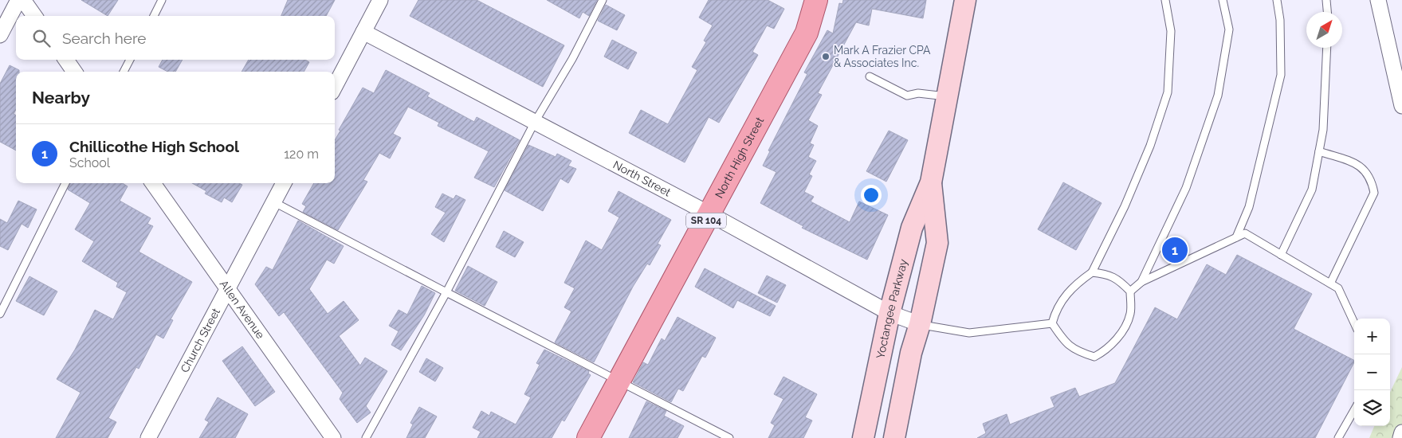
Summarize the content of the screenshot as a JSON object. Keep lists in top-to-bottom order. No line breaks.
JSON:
{"streets":{"main road":["North High Street","SR 104"],"street":["North Street","Yoctangee Parkway","Allen Avenue","Church Street"]},"crossings":[["North High Street","North Street"],["North Street","Yoctangee Parkway"],["Allen Avenue","Church Street"]],"places":["Mark A Frazier CPA & Associates Inc."],"north":"top right","page":{"search":"Search here","heading":"Nearby","list":[{"mark":"1","name":"Chillicothe High School","note":"School","value":"120 m"}],"pins":"1","map_buttons":["+","−"]}}
